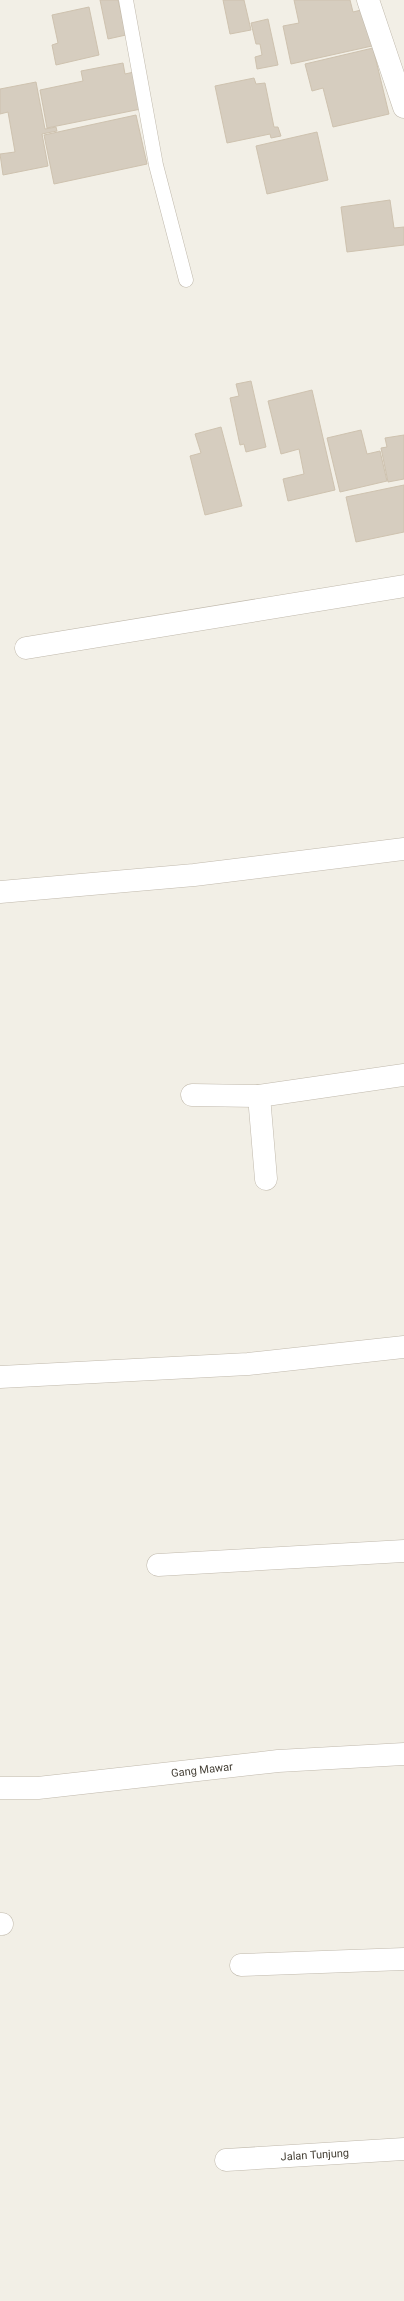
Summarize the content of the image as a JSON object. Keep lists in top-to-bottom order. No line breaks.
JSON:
{"streets":{"street":["Gang Mawar","Jalan Tunjung"]}}
